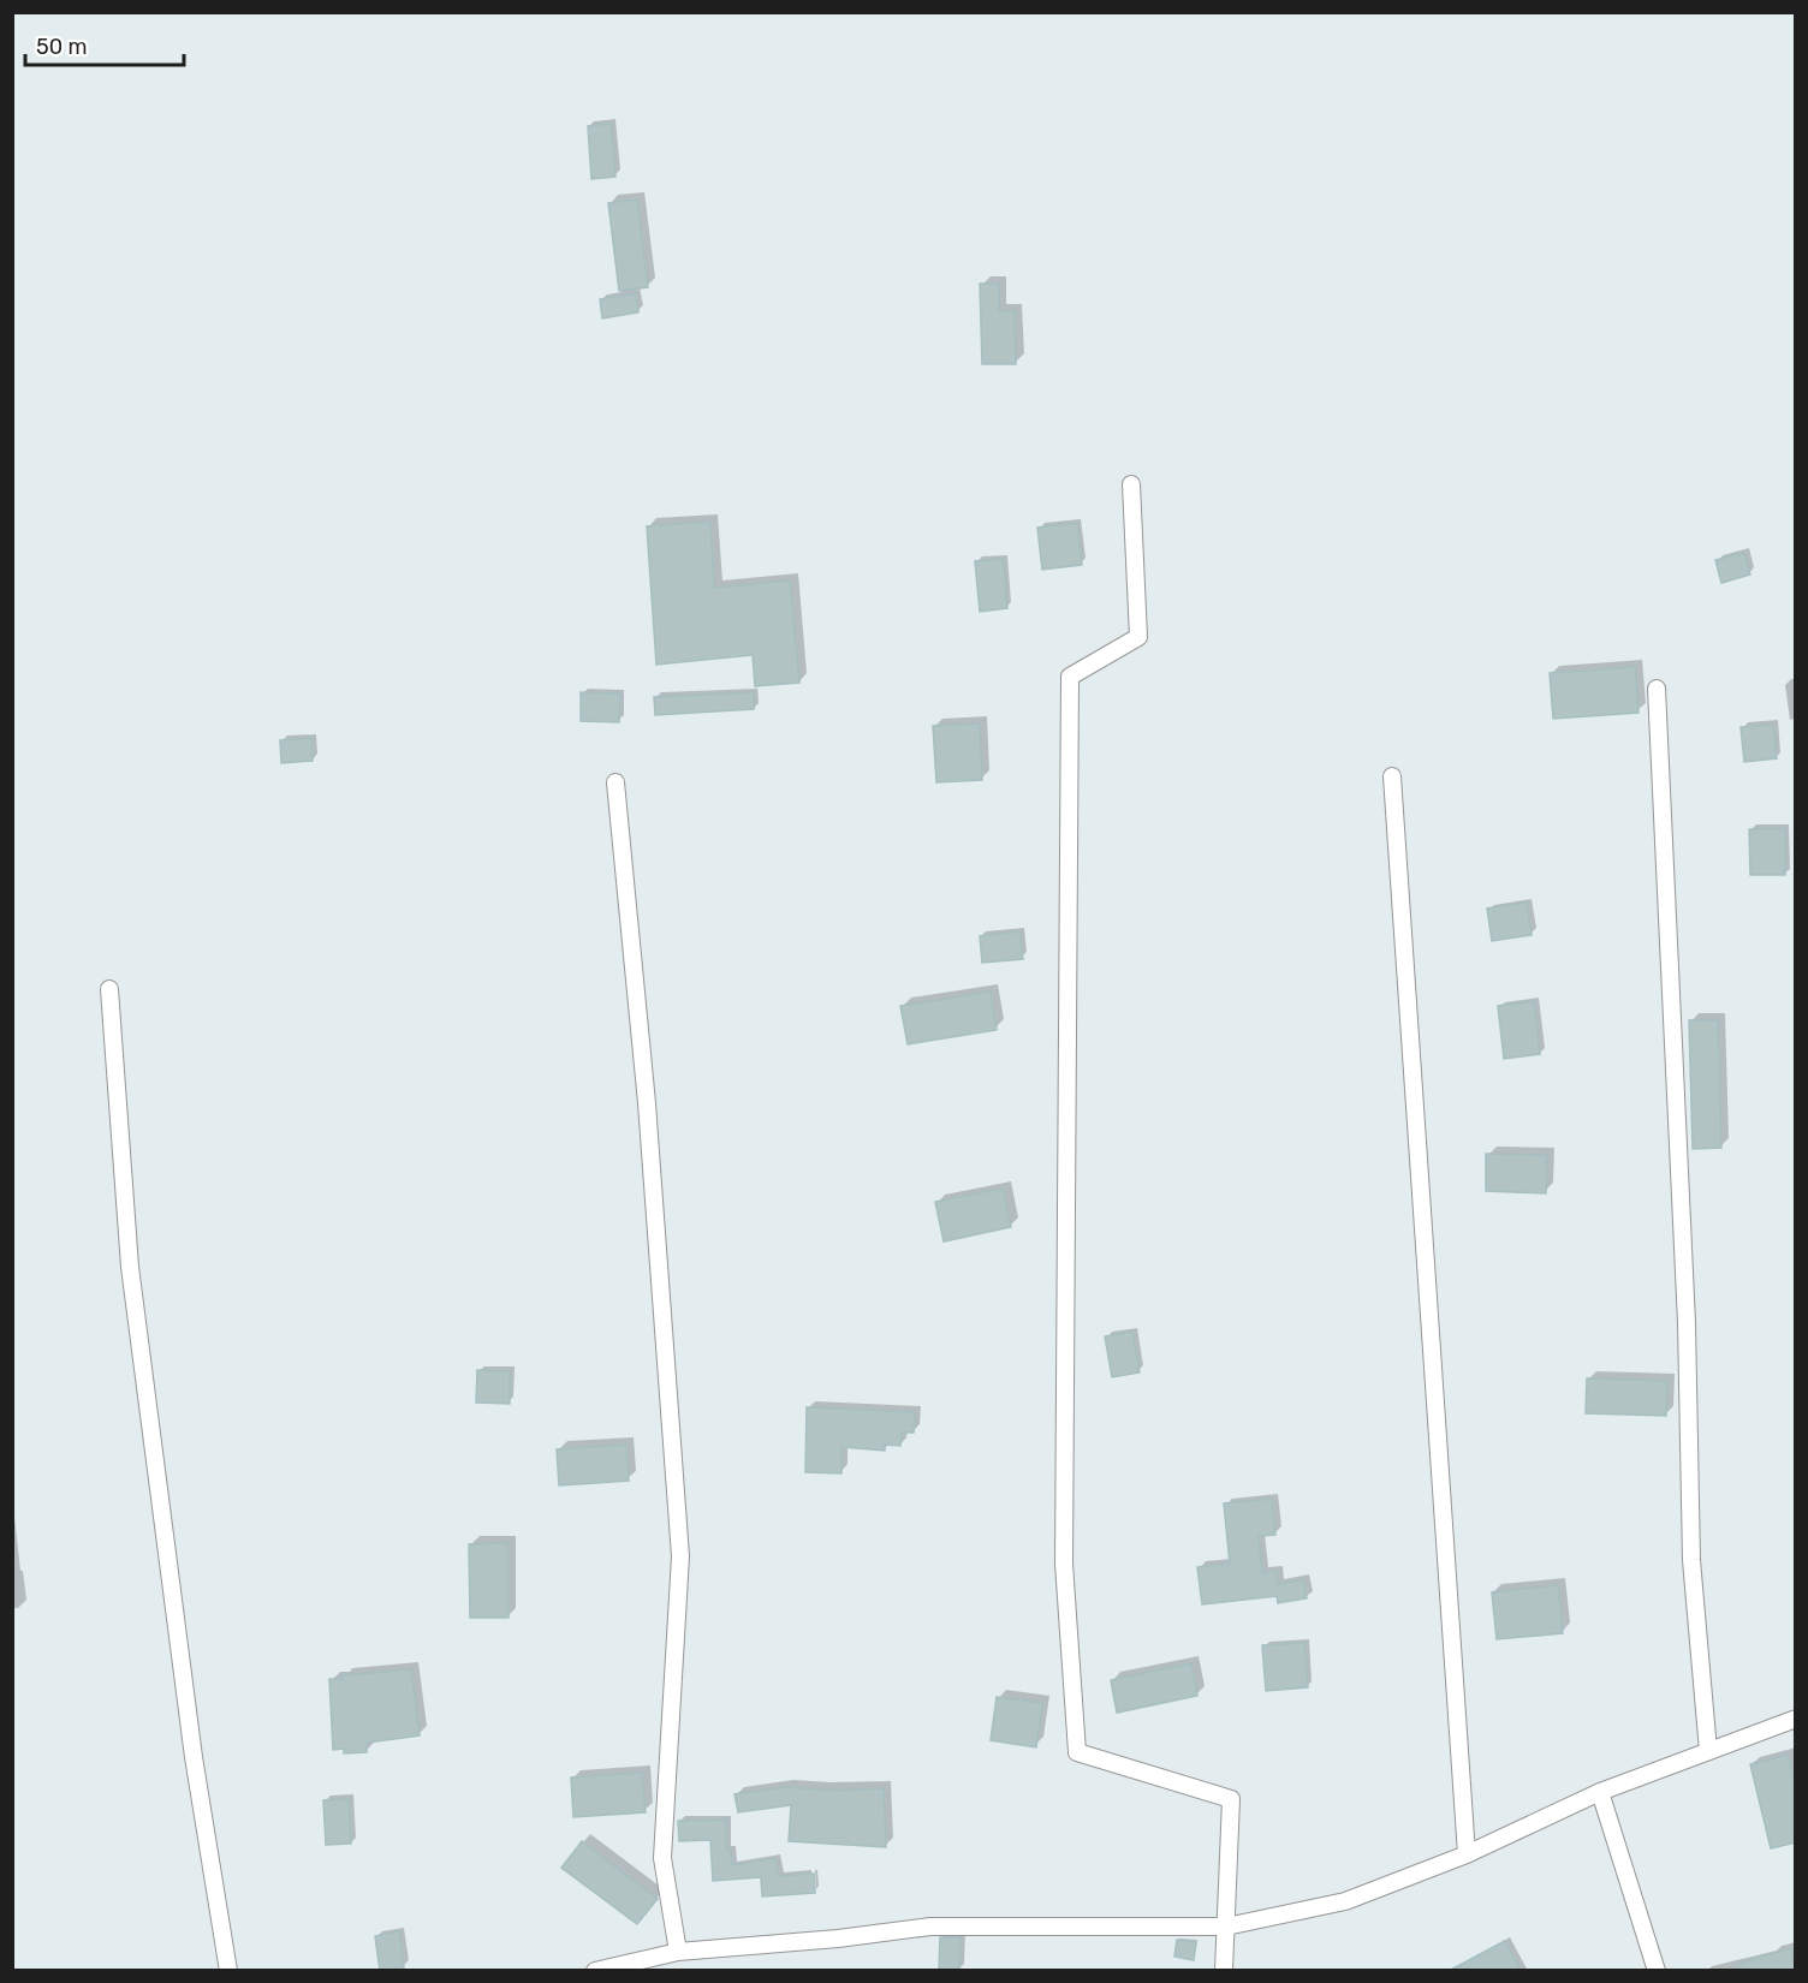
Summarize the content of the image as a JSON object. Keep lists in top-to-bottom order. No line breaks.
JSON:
{"scale_bar":"50 m"}
